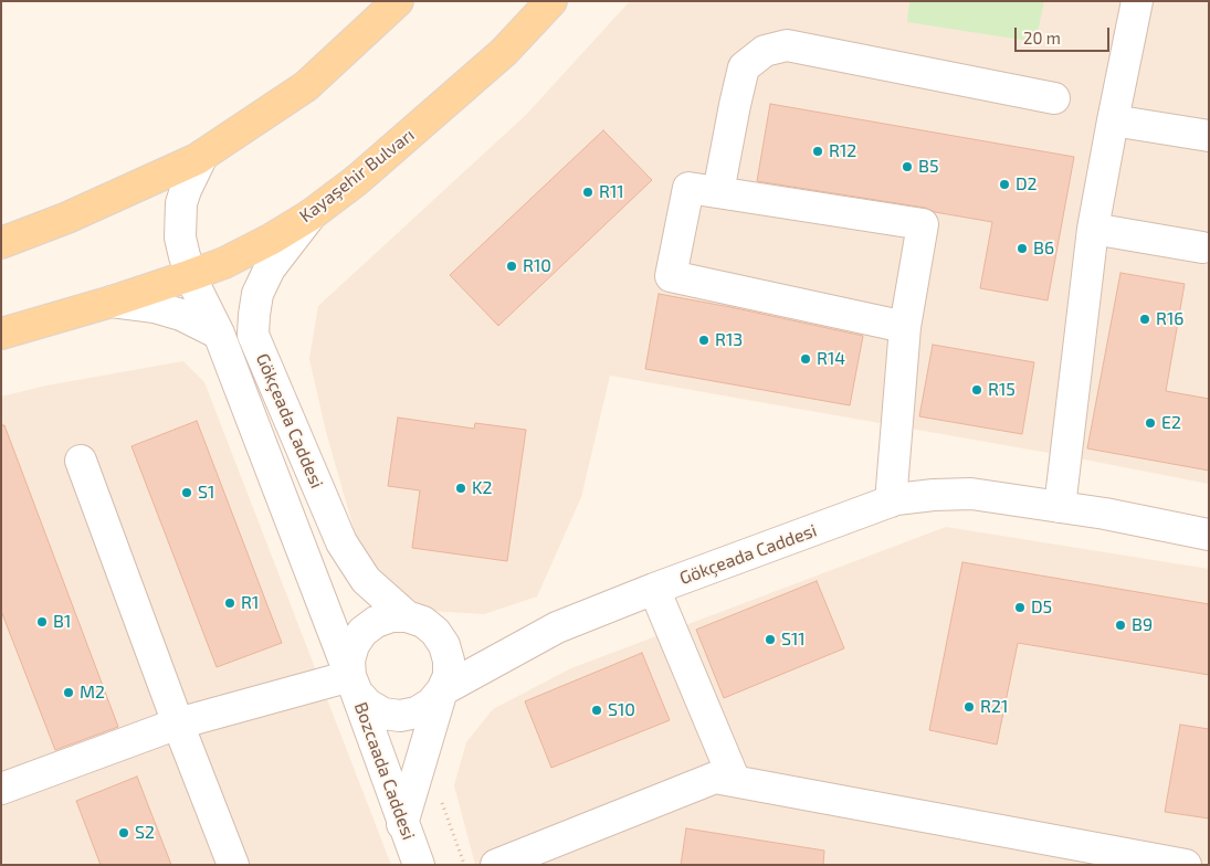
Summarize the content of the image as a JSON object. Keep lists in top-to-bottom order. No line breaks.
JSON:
{"streets":{"main road":["Kayaşehir Bulvarı"],"street":["Gökçeada Caddesi","Bozcaada Caddesi"]},"crossings":[["Kayaşehir Bulvarı","Gökçeada Caddesi"],["Gökçeada Caddesi","Bozcaada Caddesi"]],"places":["R12","B5","D2","R11","B6","R10","R16","R13","R14","R15","E2","K2","S1","R1","D5","B1","B9","S11","M2","R21","S10","S2"],"scale_bar":"20 m"}
